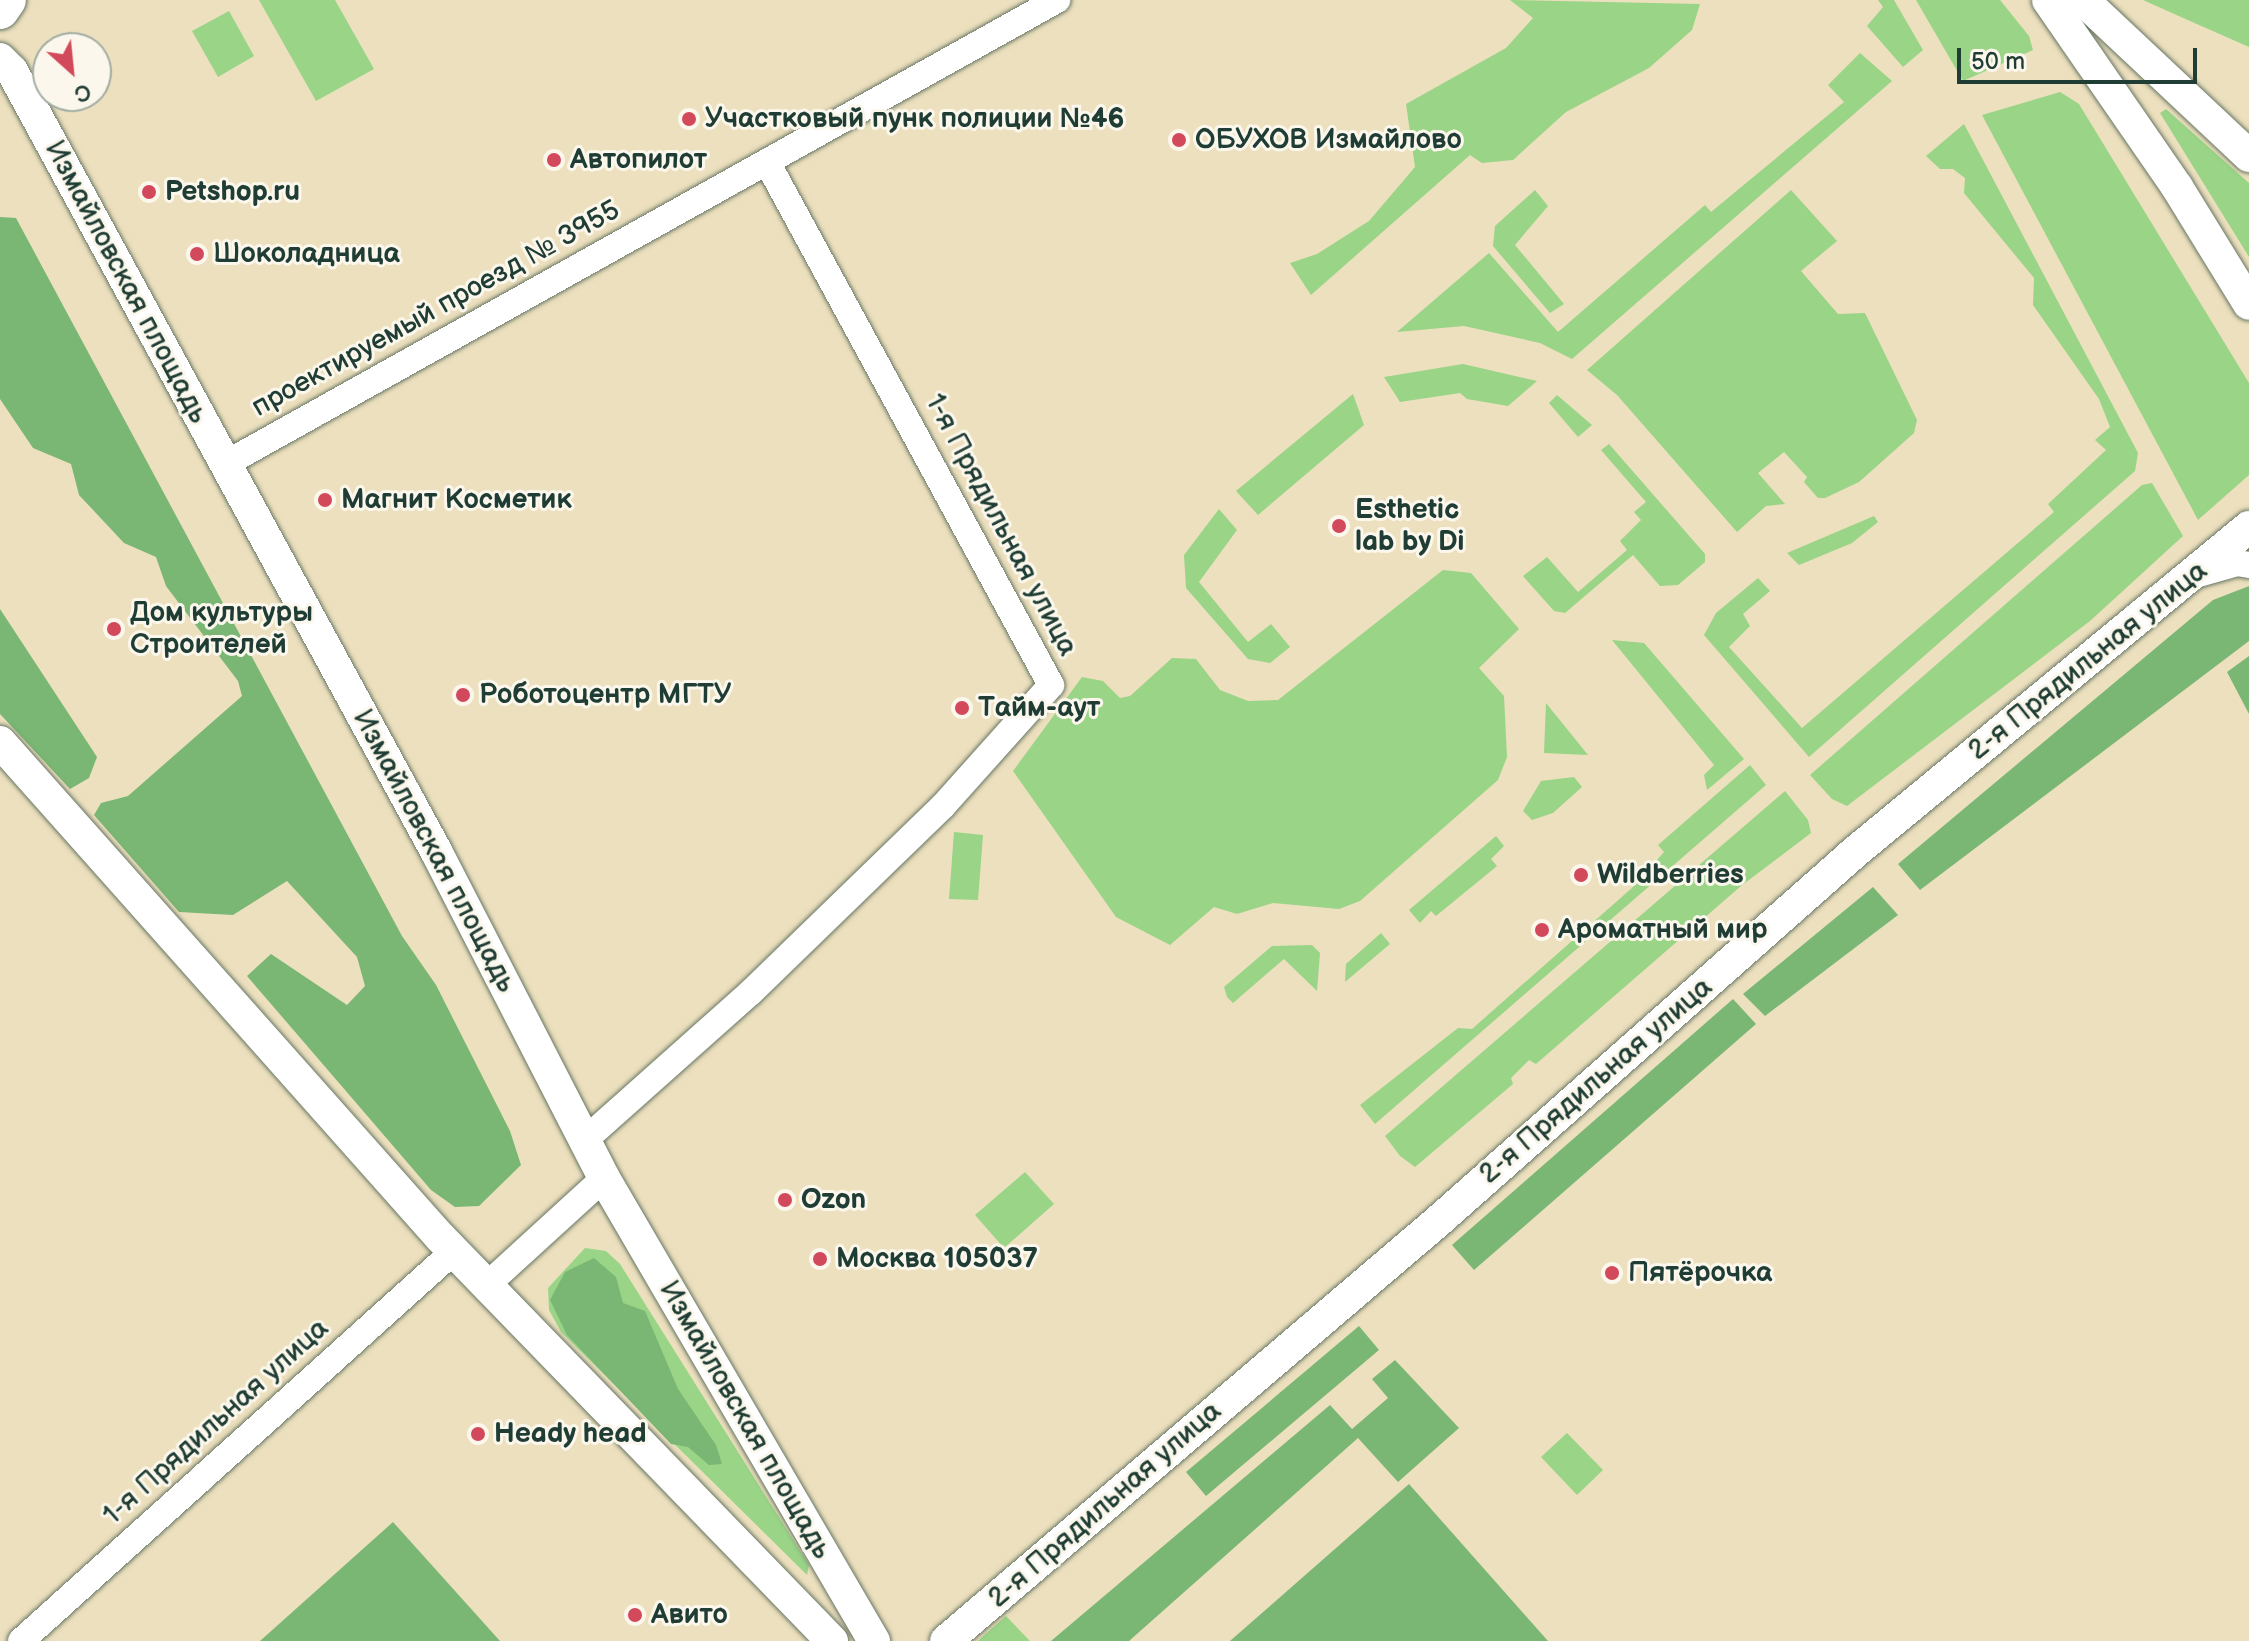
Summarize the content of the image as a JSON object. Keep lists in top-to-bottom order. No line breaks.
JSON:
{"streets":{"street":["Измайловская площадь","проектируемый проезд № 3955","1-я Прядильная улица","2-я Прядильная улица"]},"crossings":[["Измайловская площадь","проектируемый проезд № 3955"],["Измайловская площадь","1-я Прядильная улица"],["проектируемый проезд № 3955","1-я Прядильная улица"]],"places":["Участковый пунк полиции №46","ОБУХОВ Измайлово","Автопилот","Petshop.ru","Шоколадница","Магнит Косметик","Esthetic lab by Di","Дом культуры Строителей","Роботоцентр МГТУ","Тайм-аут","Wildberries","Ароматный мир","Ozon","Москва 105037","Пятёрочка","Heady head","Авито"],"scale_bar":"50 m","north":"bottom right"}
